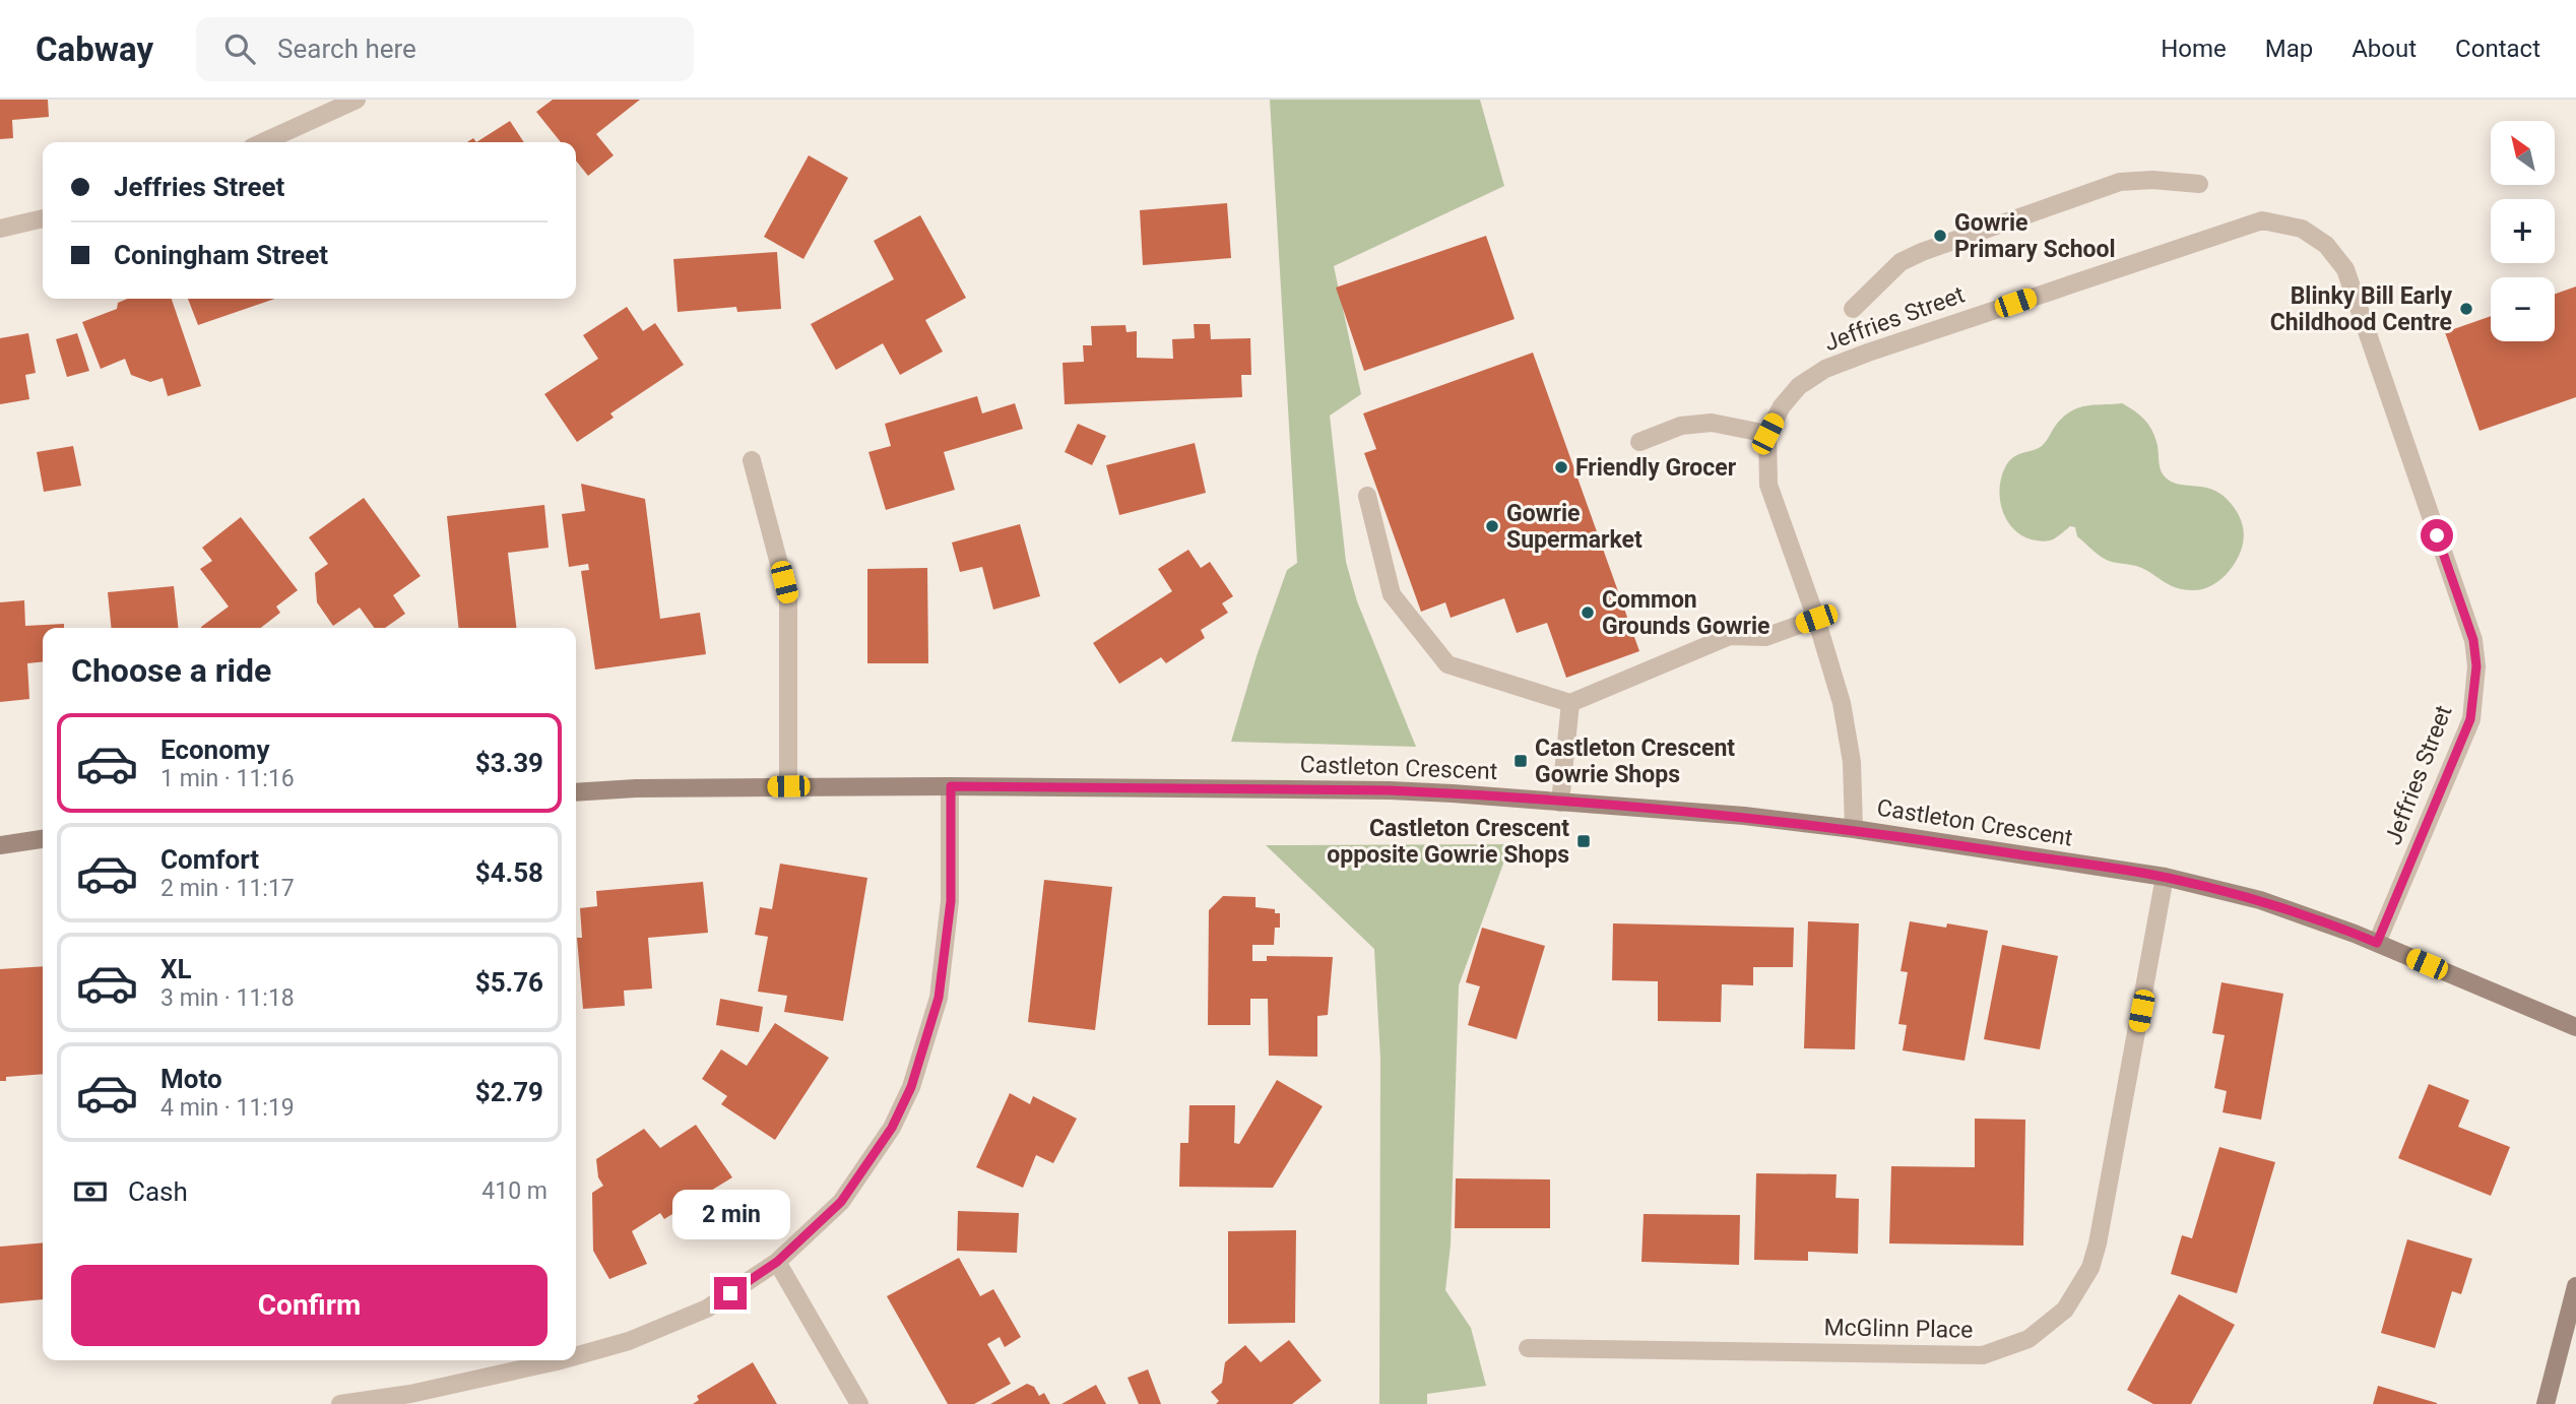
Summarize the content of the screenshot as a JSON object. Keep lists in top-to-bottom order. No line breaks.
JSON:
{"streets":{"street":["Jeffries Street","Castleton Crescent","McGlinn Place"]},"crossings":[["Jeffries Street","Castleton Crescent"],["Castleton Crescent","McGlinn Place"]],"places":{"other":["Gowrie Primary School","Blinky Bill Early Childhood Centre","Friendly Grocer","Gowrie Supermarket","Common Grounds Gowrie"],"transit":["Castleton Crescent Gowrie Shops","Castleton Crescent opposite Gowrie Shops"]},"north":"top left","page":{"header":"Cabway","search":"Search here","nav":["Home","Map","About","Contact"],"map_buttons":["+","−"],"banner":["Jeffries Street","Coningham Street"],"heading":"Choose a ride","list":[{"name":"Economy","note":"1 min · 11:16","value":"$3.39"},{"name":"Comfort","note":"2 min · 11:17","value":"$4.58"},{"name":"XL","note":"3 min · 11:18","value":"$5.76"},{"name":"Moto","note":"4 min · 11:19","value":"$2.79"}],"pay":["Cash","410 m"],"bubble":"2 min","buttons":"Confirm"}}
